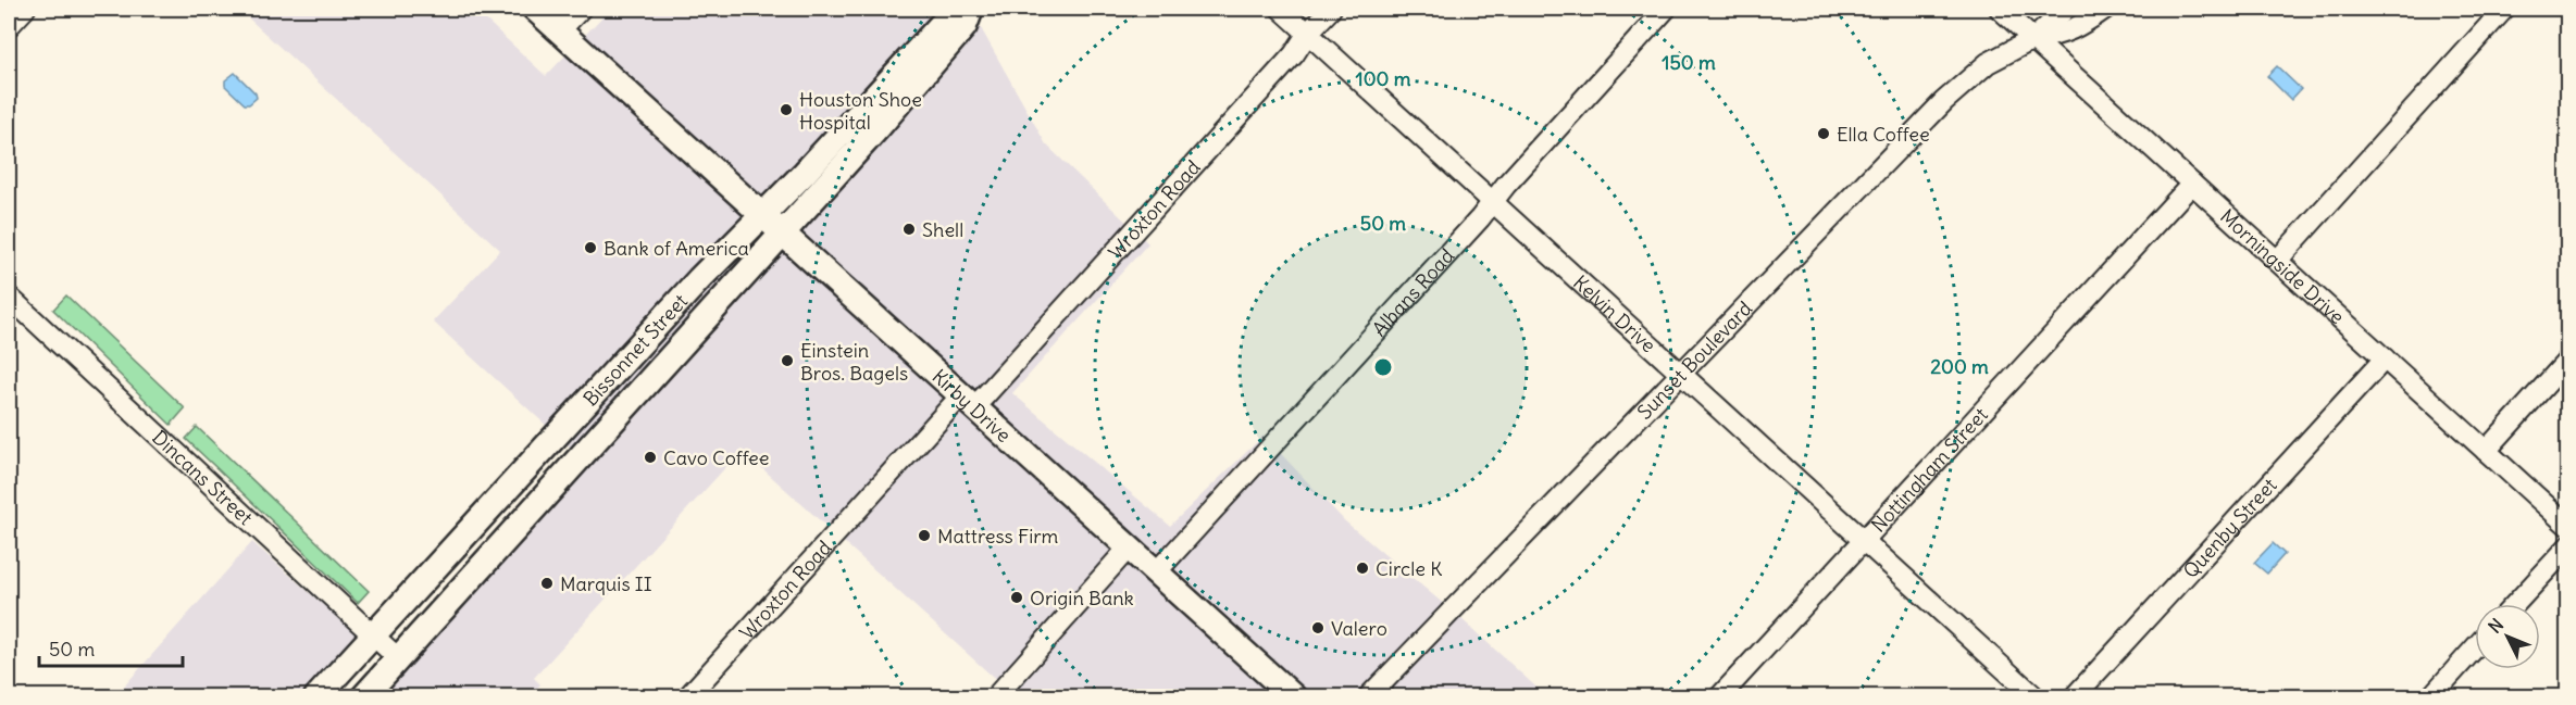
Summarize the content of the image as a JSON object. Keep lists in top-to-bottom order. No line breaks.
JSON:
{"streets":{"main road":["Bissonnet Street","Kirby Drive"],"street":["Wroxton Road","Morningside Drive","Albans Road","Kelvin Drive","Sunset Boulevard","Nottingham Street","Dincans Street","Quenby Street"]},"crossings":[["Wroxton Road","Kelvin Drive"],["Wroxton Road","Kirby Drive"],["Morningside Drive","Sunset Boulevard"],["Morningside Drive","Nottingham Street"],["Morningside Drive","Quenby Street"],["Albans Road","Kelvin Drive"],["Albans Road","Kirby Drive"],["Kelvin Drive","Sunset Boulevard"],["Kelvin Drive","Nottingham Street"],["Bissonnet Street","Kirby Drive"],["Bissonnet Street","Dincans Street"]],"places":["Houston Shoe Hospital","Ella Coffee","Shell","Bank of America","Einstein Bros. Bagels","Cavo Coffee","Mattress Firm","Circle K","Marquis II","Origin Bank","Valero"],"scale_bar":"50 m","north":"top left","rings":["150 m","100 m","50 m","200 m"]}
